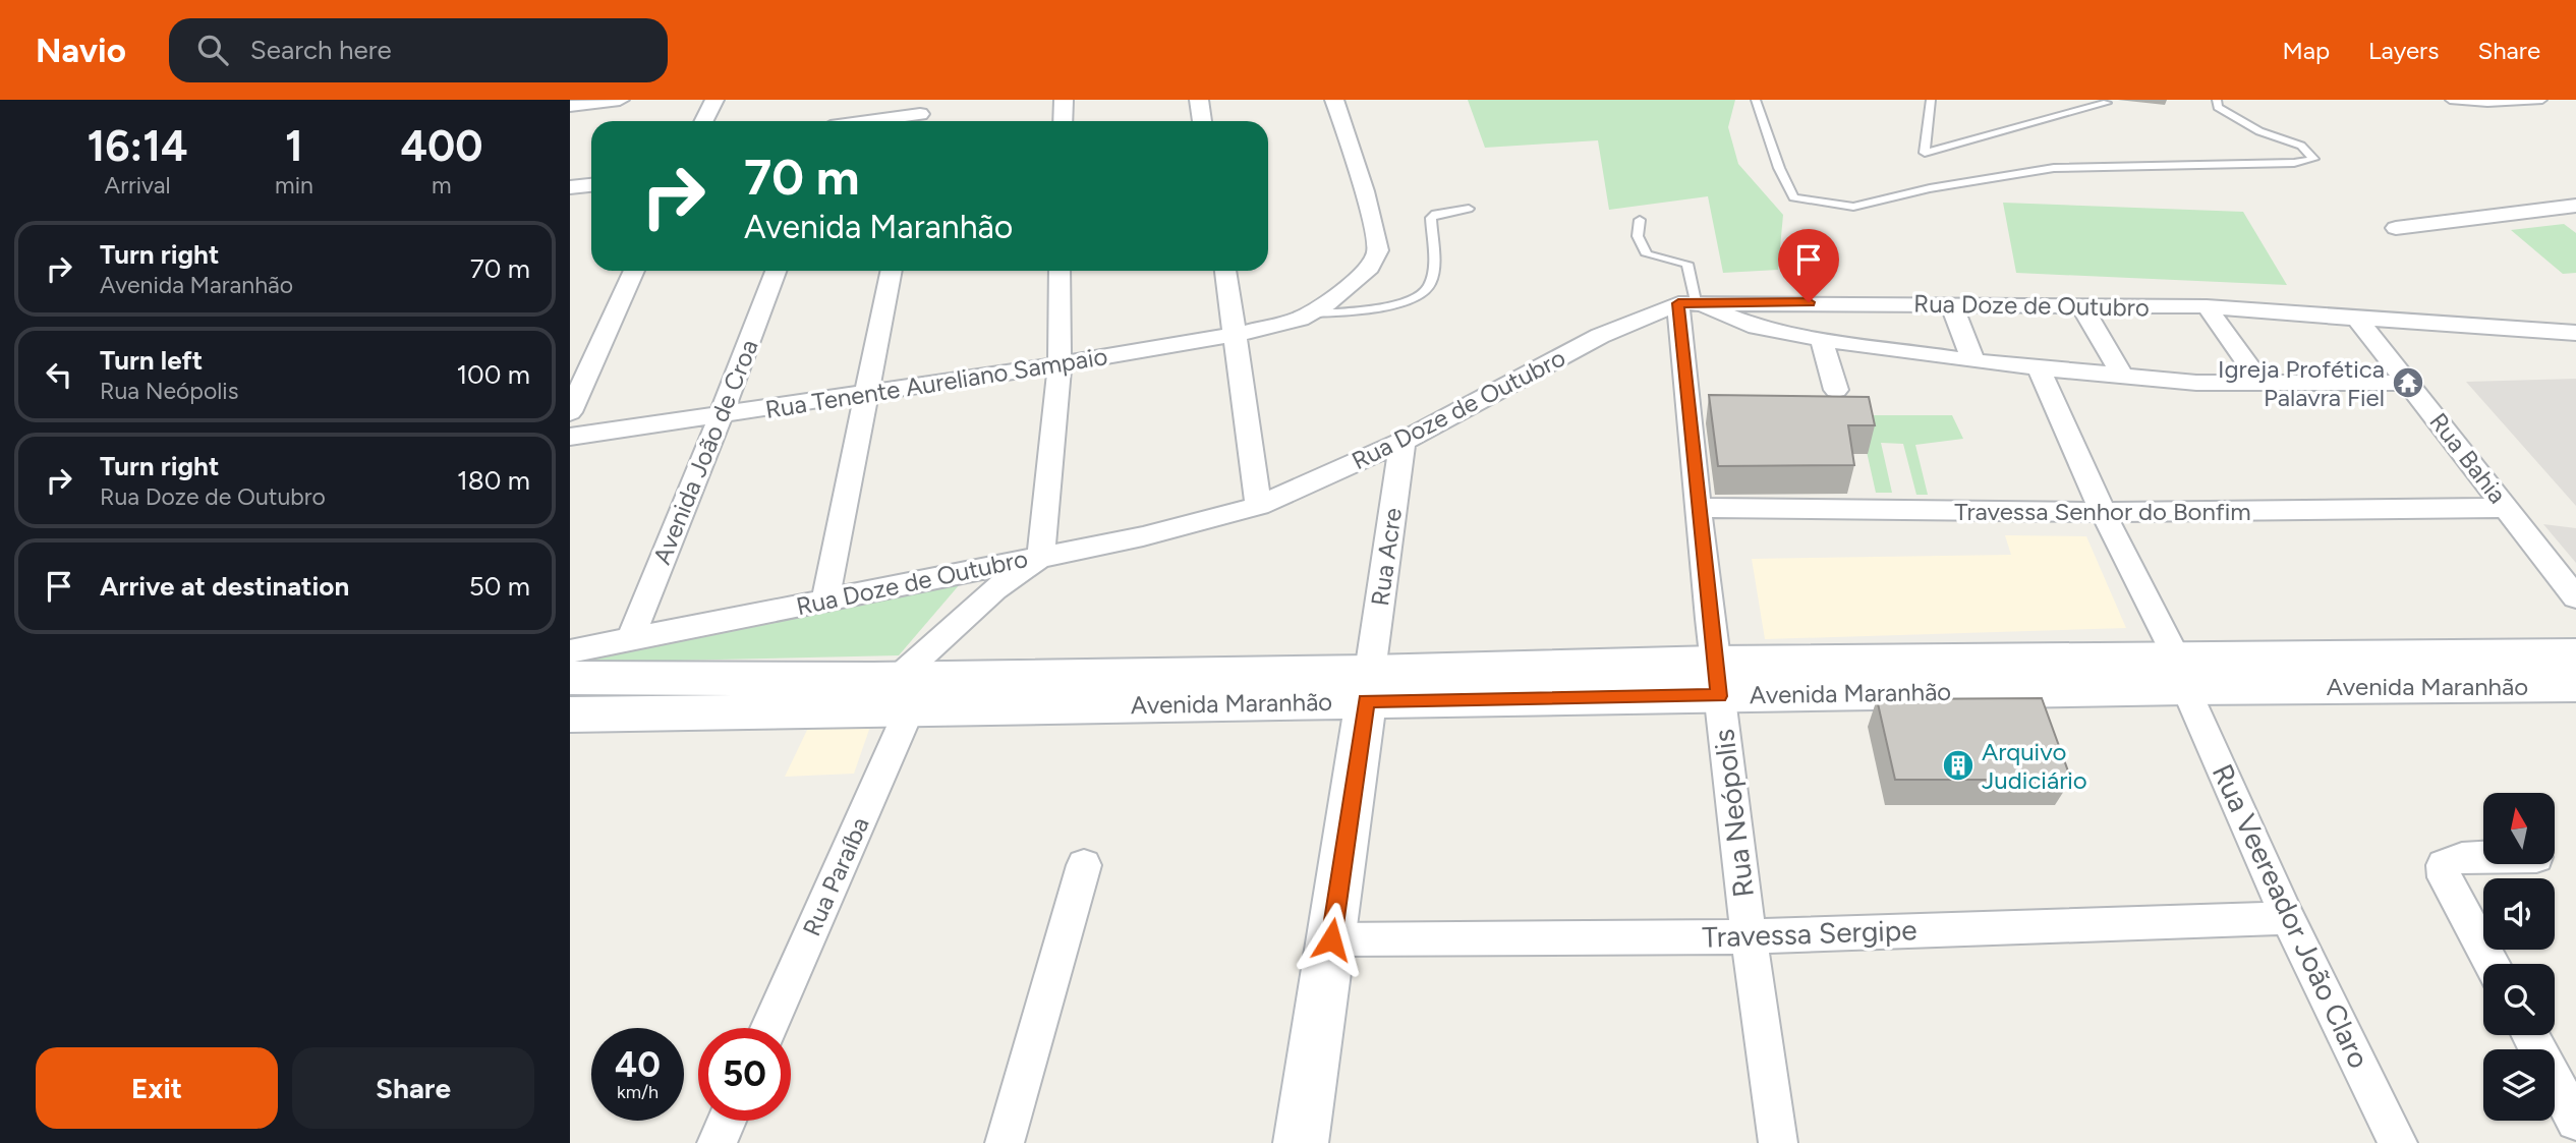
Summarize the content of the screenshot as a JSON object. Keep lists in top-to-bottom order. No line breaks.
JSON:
{"streets":{"main road":["Rua Acre","Avenida Maranhão"],"street":["Rua Doze de Outubro","Rua Tenente Aureliano Sampaio","Avenida João de Croa","Rua Bahia","Travessa Senhor do Bonfim","Rua Neópolis","Rua Paraíba","Rua Veereador João Claro","Travessa Sergipe"]},"crossings":[["Rua Doze de Outubro","Avenida João de Croa"],["Rua Doze de Outubro","Rua Bahia"],["Rua Doze de Outubro","Rua Acre"],["Rua Doze de Outubro","Rua Neópolis"],["Rua Tenente Aureliano Sampaio","Avenida João de Croa"],["Rua Bahia","Travessa Senhor do Bonfim"],["Travessa Senhor do Bonfim","Rua Neópolis"],["Travessa Senhor do Bonfim","Rua Veereador João Claro"],["Rua Acre","Avenida Maranhão"],["Rua Acre","Travessa Sergipe"],["Avenida Maranhão","Rua Neópolis"],["Avenida Maranhão","Rua Paraíba"],["Avenida Maranhão","Rua Veereador João Claro"],["Rua Neópolis","Travessa Sergipe"],["Rua Veereador João Claro","Travessa Sergipe"]],"places":{"temple":["Igreja Profética Palavra Fiel"],"building":["Arquivo Judiciário"]},"north":"top","page":{"header":"Navio","search":"Search here","nav":["Map","Layers","Share"],"eta":["16:14","Arrival","1","min","400","m"],"turn":["70 m","Avenida Maranhão"],"list":[{"name":"Turn right","note":"Avenida Maranhão","value":"70 m"},{"name":"Turn left","note":"Rua Neópolis","value":"100 m"},{"name":"Turn right","note":"Rua Doze de Outubro","value":"180 m"},{"name":"Arrive at destination","value":"50 m"}],"speed":"40 km/h","limit":"50","buttons":["Exit","Share"]}}
